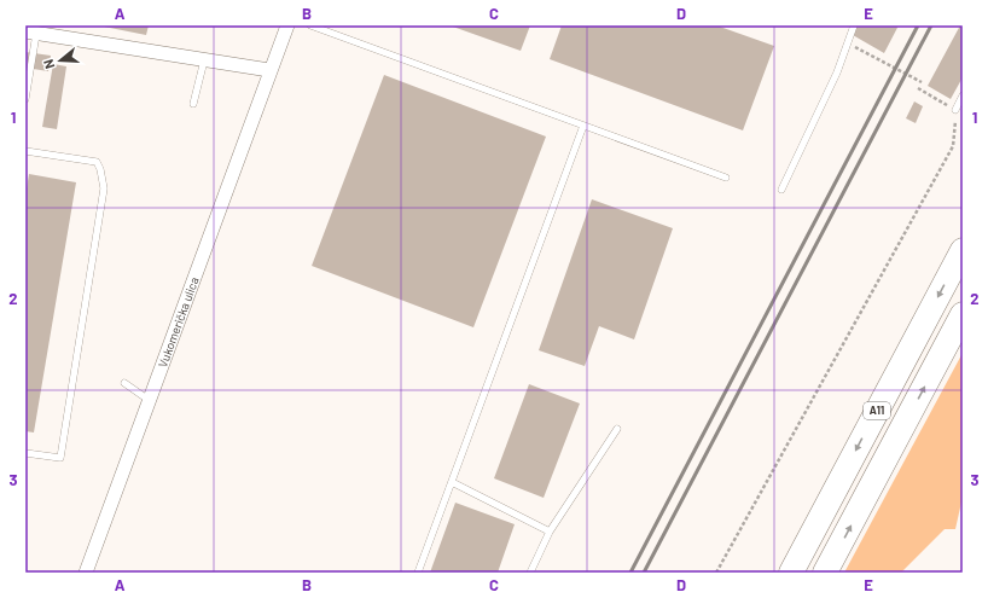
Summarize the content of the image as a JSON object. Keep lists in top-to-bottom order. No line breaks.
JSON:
{"streets":{"highway":["A11"],"street":["Vukomerička ulica"]},"north":"left","grid":{"columns":["A","B","C","D","E"],"rows":["1","2","3"]}}
